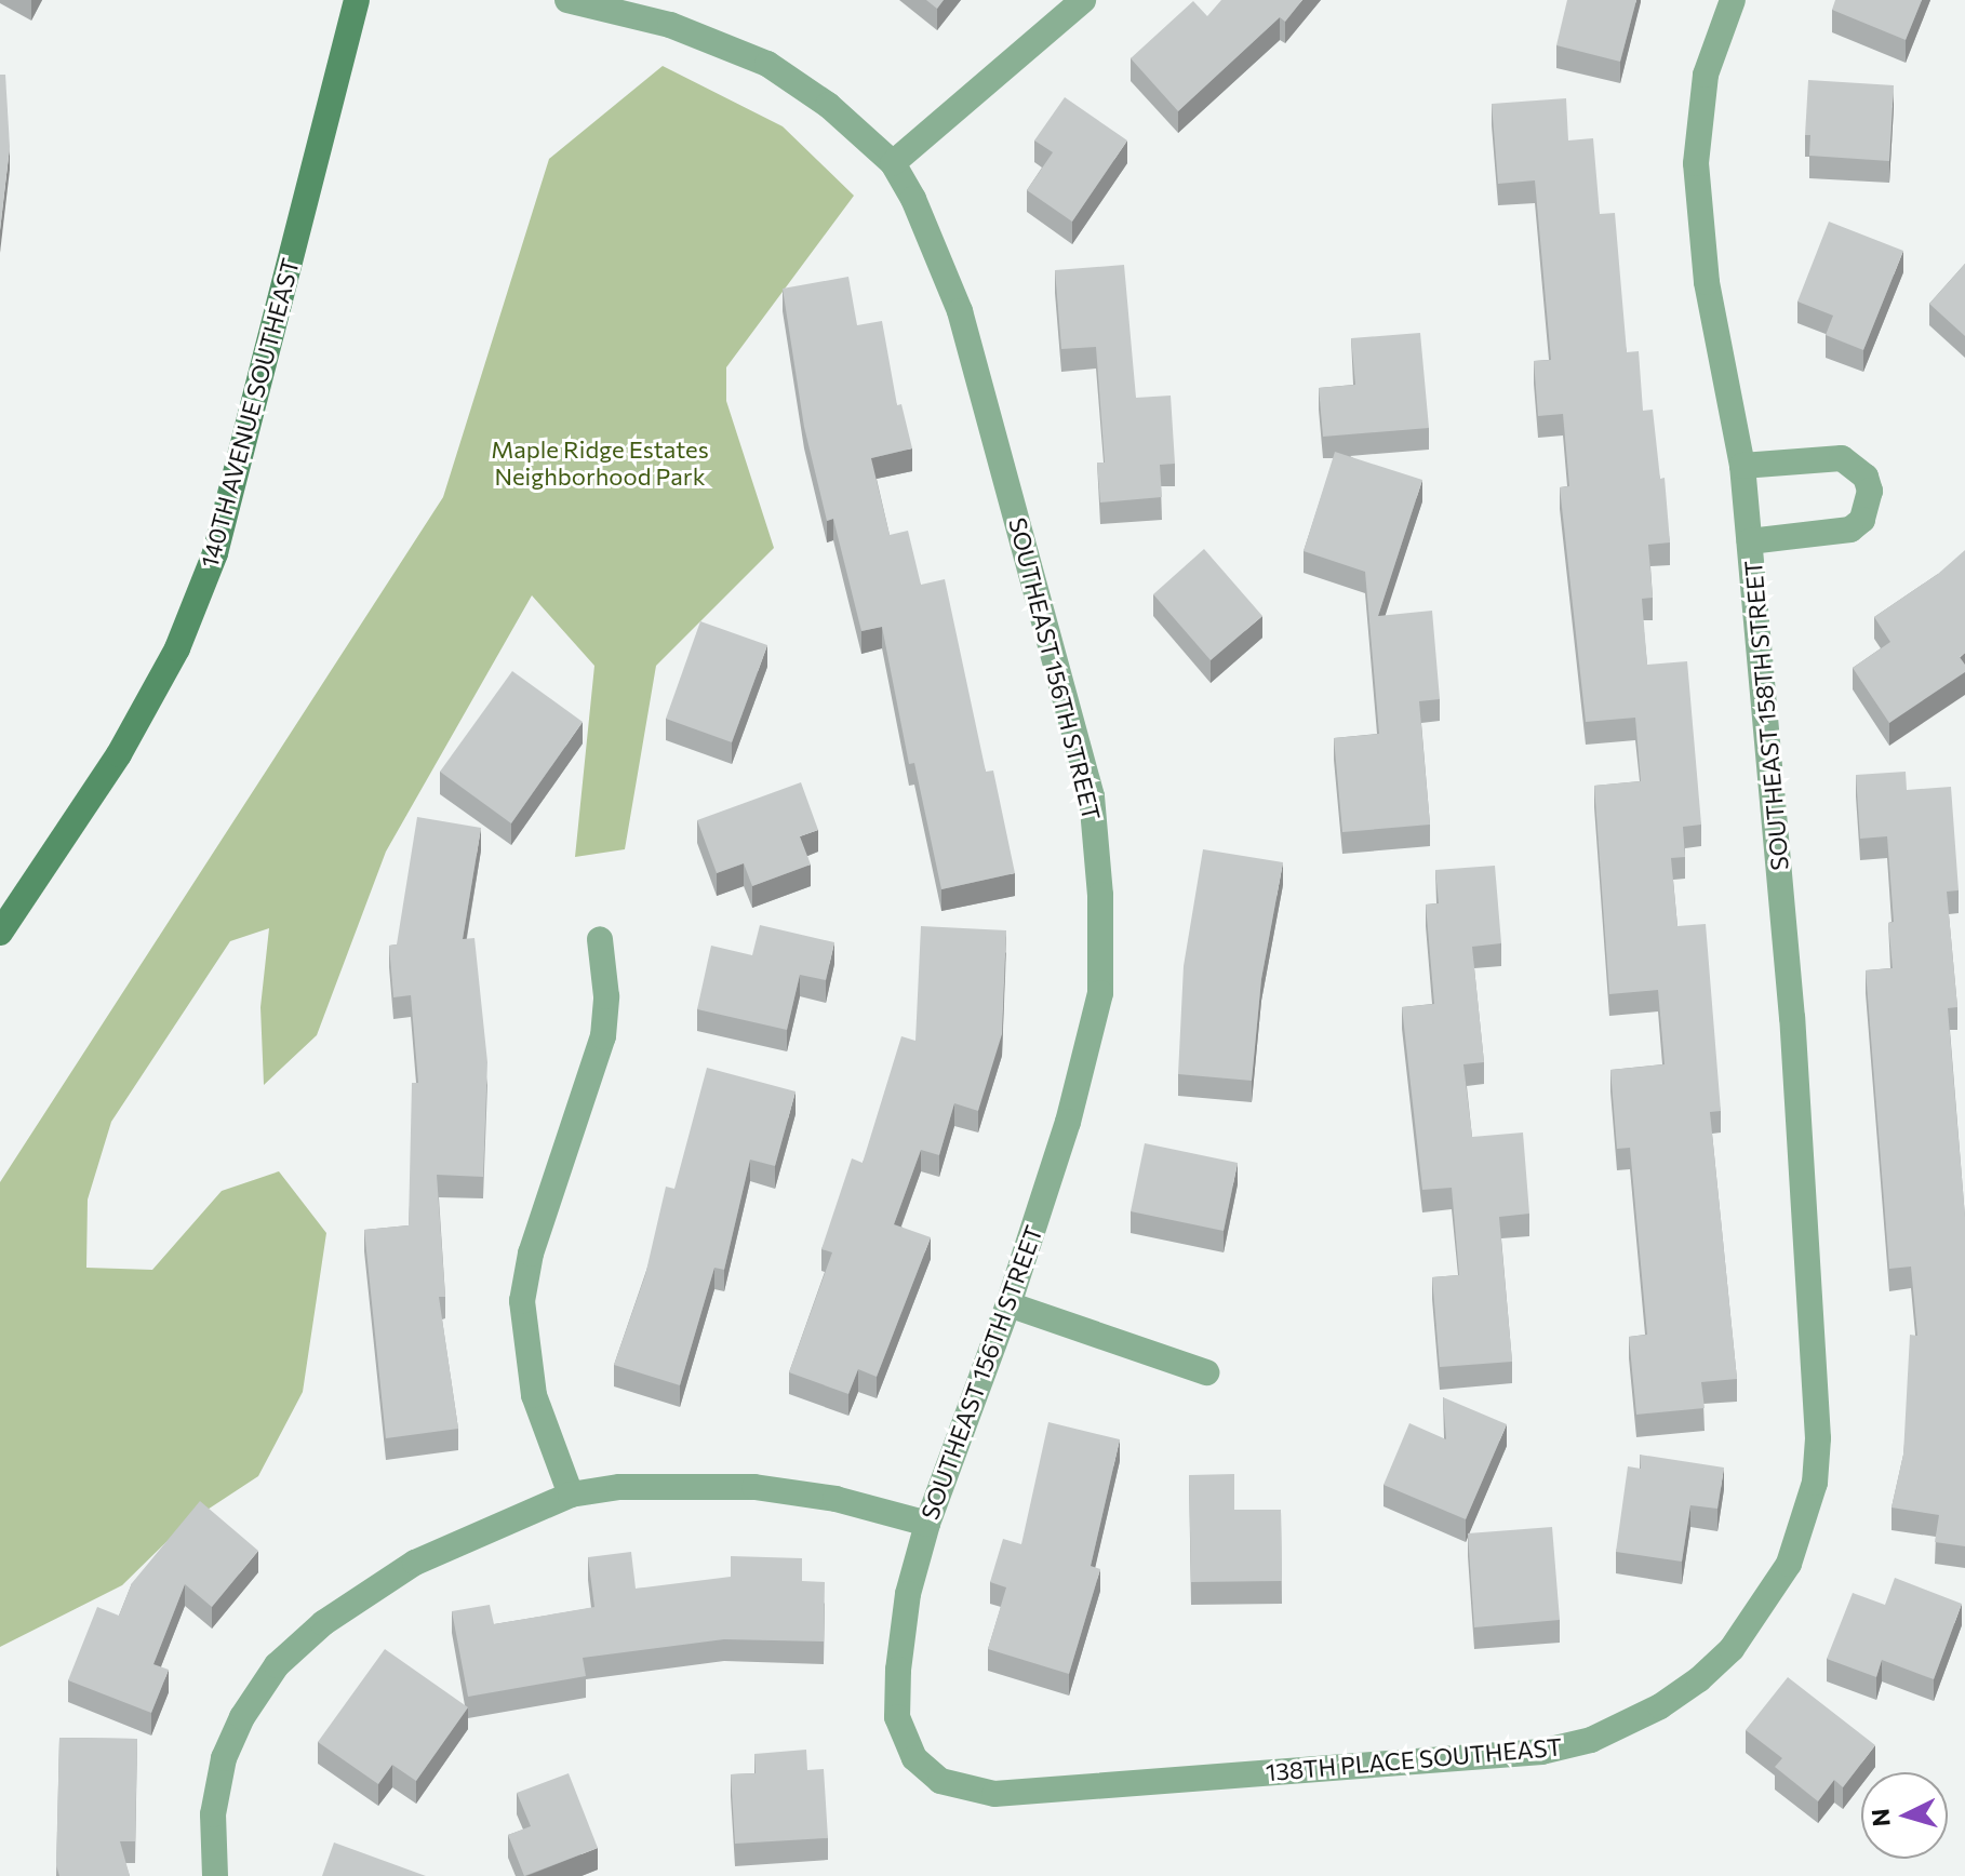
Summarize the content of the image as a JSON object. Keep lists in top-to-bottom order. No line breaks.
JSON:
{"streets":{"main road":["140TH AVENUE SOUTHEAST"],"street":["SOUTHEAST 156TH STREET","SOUTHEAST 158TH STREET","138TH PLACE SOUTHEAST"]},"crossings":[["SOUTHEAST 156TH STREET","138TH PLACE SOUTHEAST"],["SOUTHEAST 158TH STREET","138TH PLACE SOUTHEAST"]],"parks":["Maple Ridge Estates Neighborhood Park"],"north":"left"}
